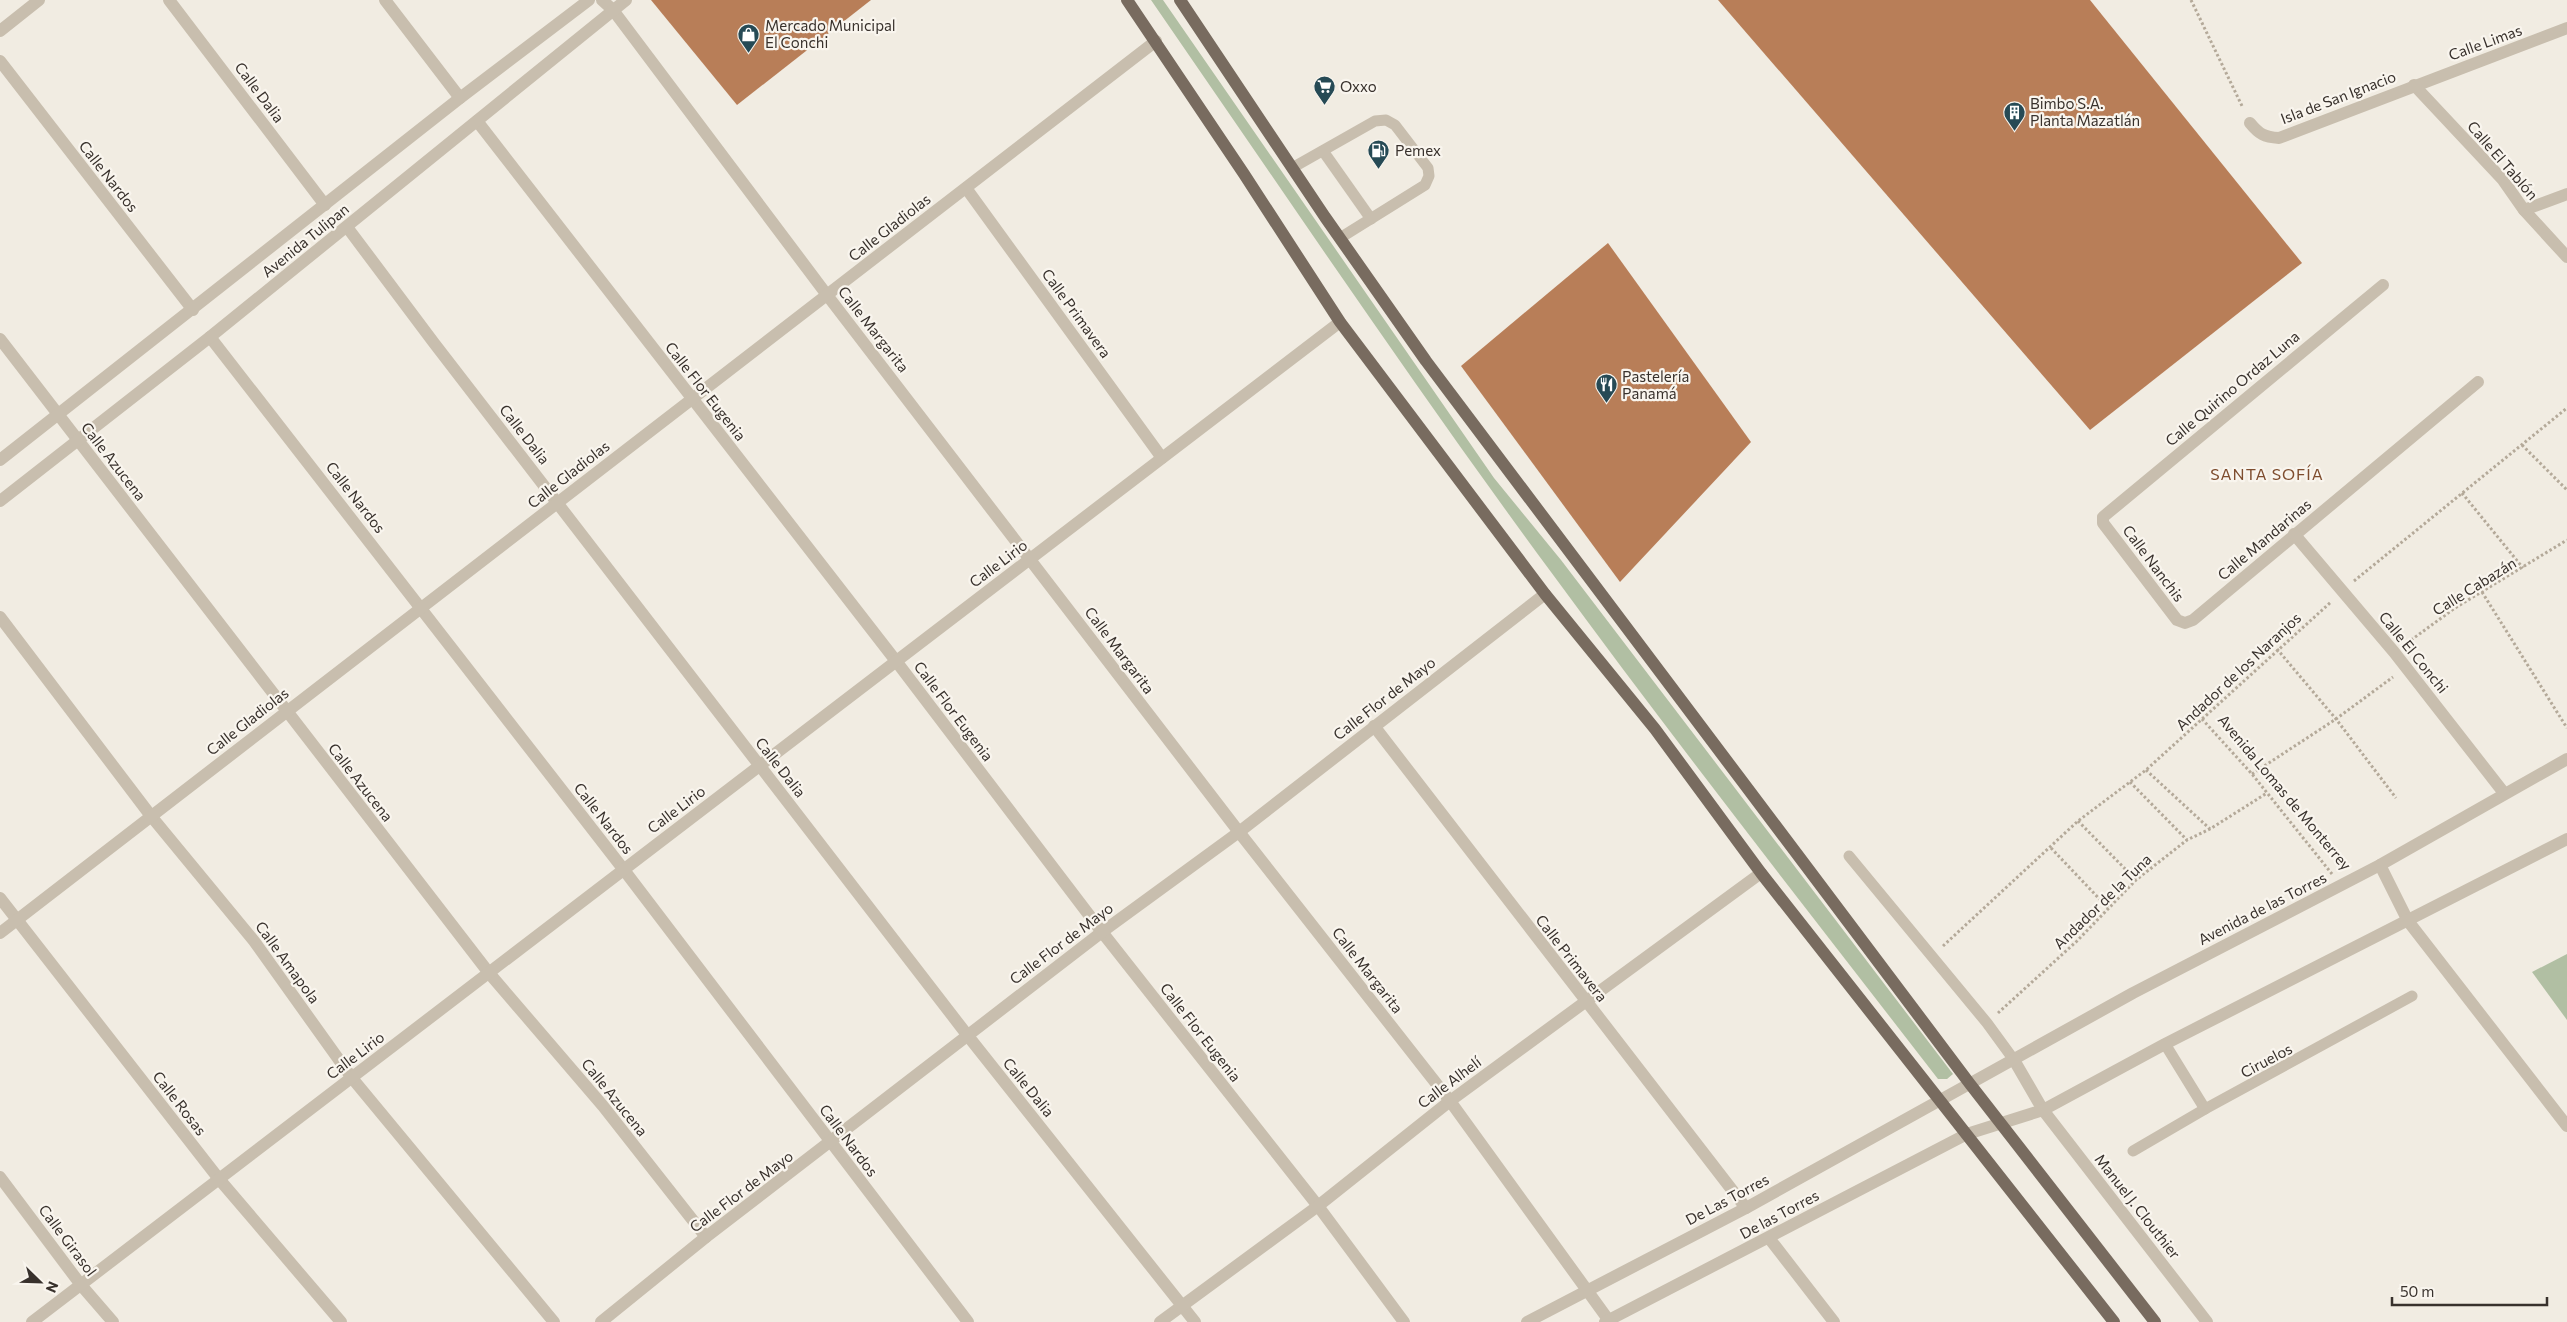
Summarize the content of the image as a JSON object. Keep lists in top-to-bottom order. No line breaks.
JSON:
{"streets":{"street":["Calle Limas","Calle Dalia","Isla de San Ignacio","Calle El Tablón","Calle Nardos","Calle Gladiolas","Avenida Tulipan","Calle Primavera","Calle Margarita","Calle Quirino Ordaz Luna","Calle Flor Eugenia","Calle Azucena","Calle Mandarinas","Calle Lirio","Calle Nanchis","Calle El Conchi","Calle Flor de Mayo","Avenida de las Torres","Calle Amapola","Calle Alhelí","Calle Rosas","De Las Torres","Manuel J. Clouthier","De las Torres","Calle Girasol"],"lane":["Ciruelos"],"path":["Calle Cabazán","Andador de los Naranjos","Avenida Lomas de Monterrey","Andador de la Tuna"]},"crossings":[["Calle Limas","Isla de San Ignacio"],["Calle Limas","Calle El Tablón"],["Calle Dalia","Calle Gladiolas"],["Calle Dalia","Avenida Tulipan"],["Calle Dalia","Calle Lirio"],["Calle Dalia","Calle Flor de Mayo"],["Calle Dalia","Calle Alhelí"],["Isla de San Ignacio","Calle El Tablón"],["Calle Nardos","Calle Gladiolas"],["Calle Nardos","Avenida Tulipan"],["Calle Nardos","Calle Lirio"],["Calle Nardos","Calle Flor de Mayo"],["Calle Gladiolas","Calle Primavera"],["Calle Gladiolas","Calle Margarita"],["Calle Gladiolas","Calle Flor Eugenia"],["Calle Gladiolas","Calle Azucena"],["Calle Gladiolas","Calle Amapola"],["Calle Gladiolas","Calle Rosas"],["Avenida Tulipan","Calle Margarita"],["Avenida Tulipan","Calle Flor Eugenia"],["Avenida Tulipan","Calle Azucena"],["Calle Primavera","Calle Lirio"],["Calle Primavera","Calle Flor de Mayo"],["Calle Primavera","Calle Alhelí"],["Calle Primavera","De Las Torres"],["Calle Margarita","Calle Lirio"],["Calle Margarita","Calle Flor de Mayo"],["Calle Margarita","Calle Alhelí"],["Calle Margarita","De Las Torres"],["Calle Margarita","De las Torres"],["Calle Quirino Ordaz Luna","Calle Nanchis"],["Calle Flor Eugenia","Calle Lirio"],["Calle Flor Eugenia","Calle Flor de Mayo"],["Calle Flor Eugenia","Calle Alhelí"],["Calle Azucena","Calle Lirio"],["Calle Azucena","Calle Flor de Mayo"],["Calle Mandarinas","Calle Nanchis"],["Calle Mandarinas","Calle El Conchi"],["Calle Lirio","Calle Amapola"],["Calle Lirio","Calle Rosas"],["Calle Lirio","Calle Girasol"],["Calle Cabazán","Calle El Conchi"],["Calle El Conchi","Andador de los Naranjos"],["Calle El Conchi","Avenida de las Torres"],["Andador de los Naranjos","Avenida Lomas de Monterrey"],["Avenida Lomas de Monterrey","Andador de la Tuna"],["Avenida Lomas de Monterrey","Avenida de las Torres"],["Avenida de las Torres","De Las Torres"],["Avenida de las Torres","Manuel J. Clouthier"]],"districts":["SANTA SOFÍA"],"places":{"shop":["Mercado Municipal El Conchi"],"supermarket":["Oxxo"],"building":["Bimbo S.A. Planta Mazatlán"],"fuel station":["Pemex"],"restaurant":["Pastelería Panamá"]},"scale_bar":"50 m","north":"bottom right"}
